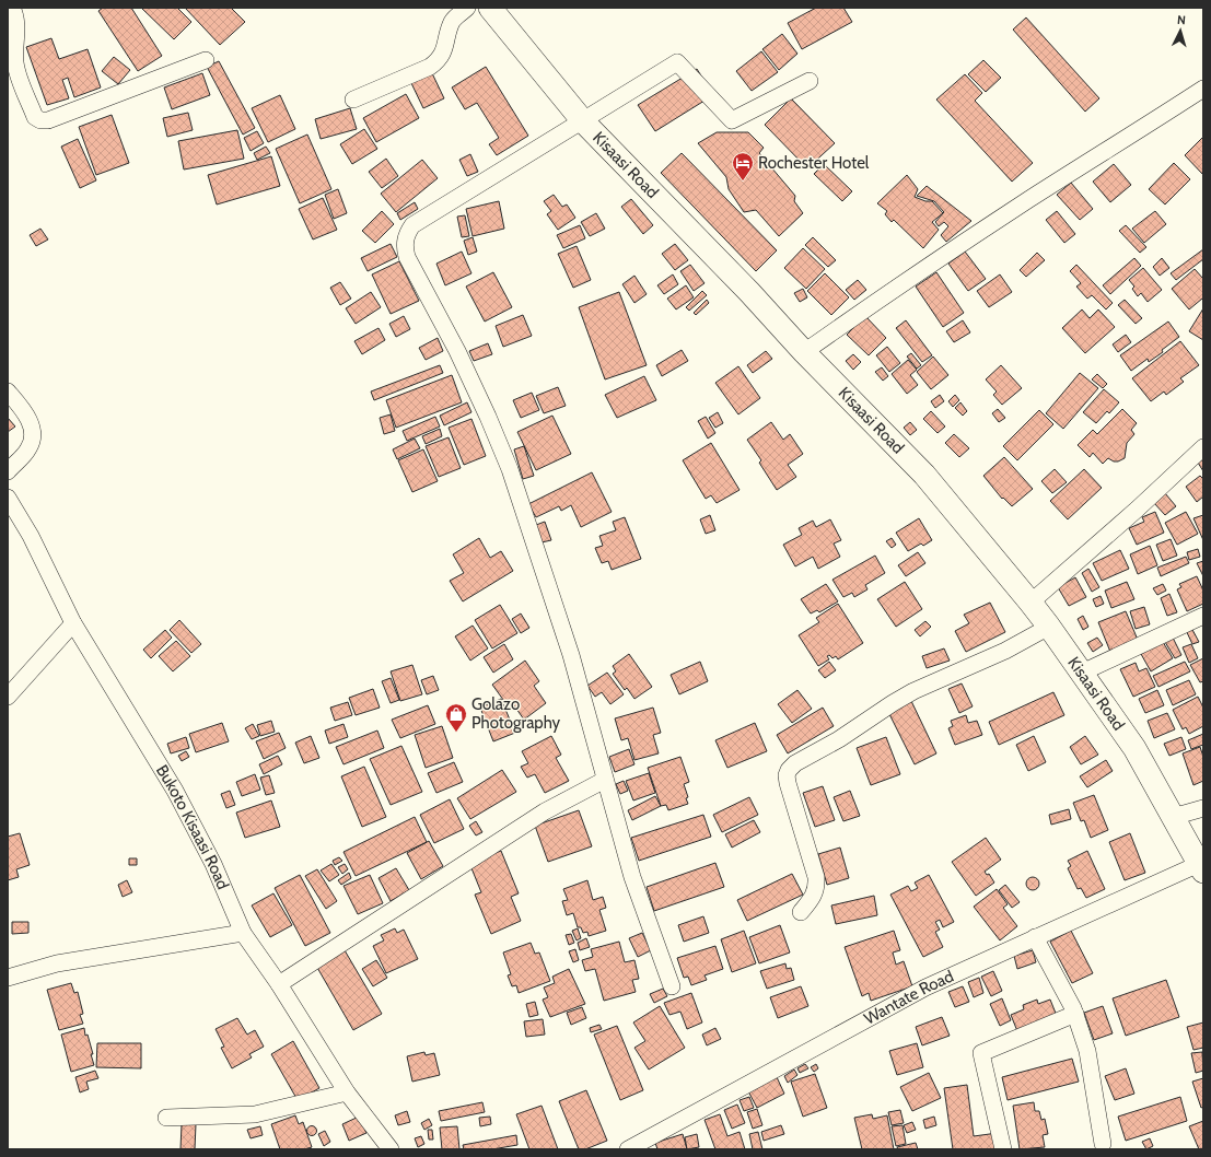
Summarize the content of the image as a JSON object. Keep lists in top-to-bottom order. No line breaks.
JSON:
{"streets":{"main road":["Kisaasi Road"],"street":["Bukoto Kisaasi Road","Wantate Road"]},"crossings":[["Kisaasi Road","Wantate Road"]],"places":{"hotel":["Rochester Hotel"],"shop":["Golazo Photography"]},"north":"top"}
